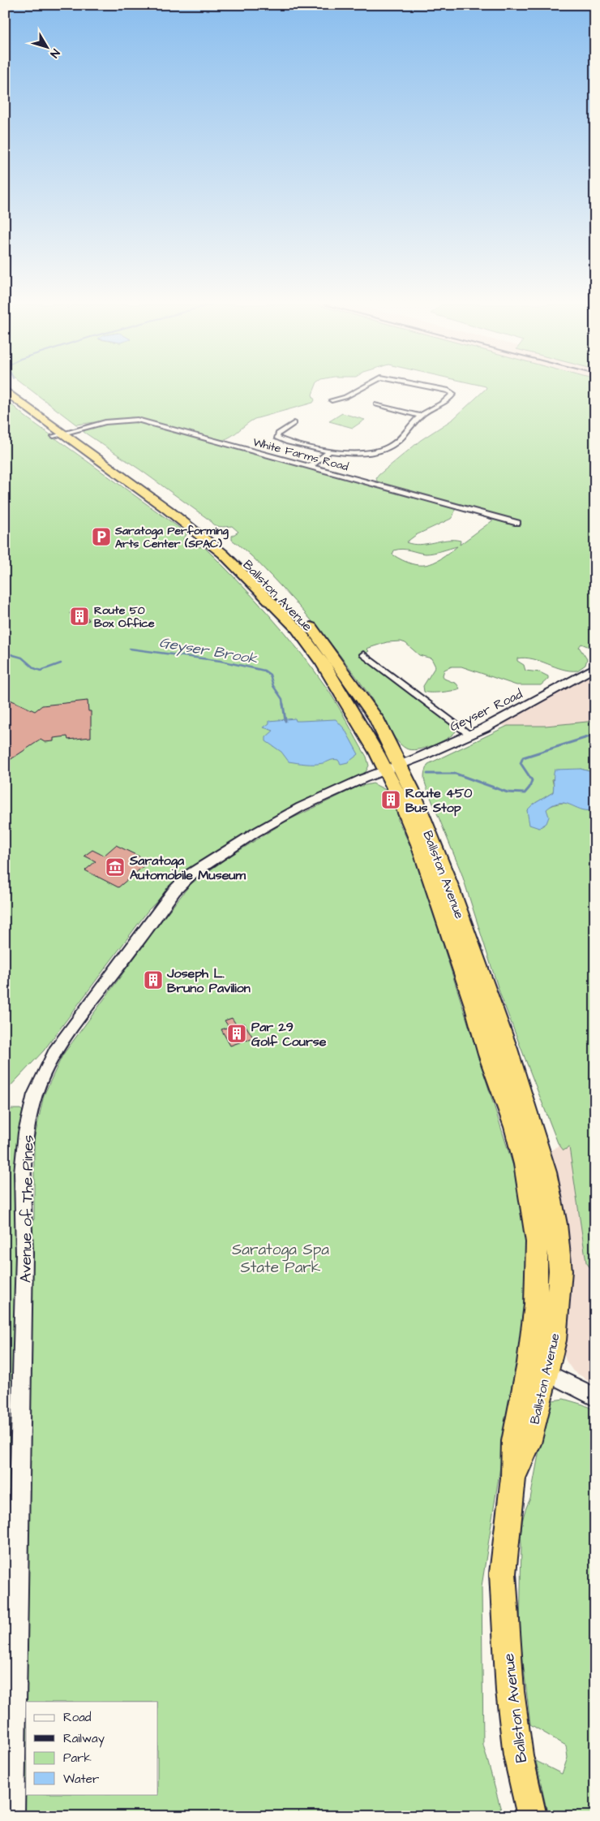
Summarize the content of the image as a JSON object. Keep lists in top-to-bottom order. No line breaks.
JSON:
{"streets":{"highway":["Ballston Avenue"],"street":["White Farms Road","Geyser Road","Avenue of The Pines"]},"crossings":[["White Farms Road","Ballston Avenue"],["Ballston Avenue","Geyser Road"],["Ballston Avenue","Avenue of The Pines"],["Geyser Road","Avenue of The Pines"]],"water":["Geyser Brook"],"parks":["Saratoga Spa State Park"],"places":{"parking":["Saratoga Performing Arts Center (SPAC)"],"building":["Route 50 Box Office","Route 450 Bus Stop","Joseph L. Bruno Pavilion","Par 29 Golf Course"],"museum":["Saratoga Automobile Museum"]},"legend":["Road","Railway","Park","Water"],"north":"bottom right"}
